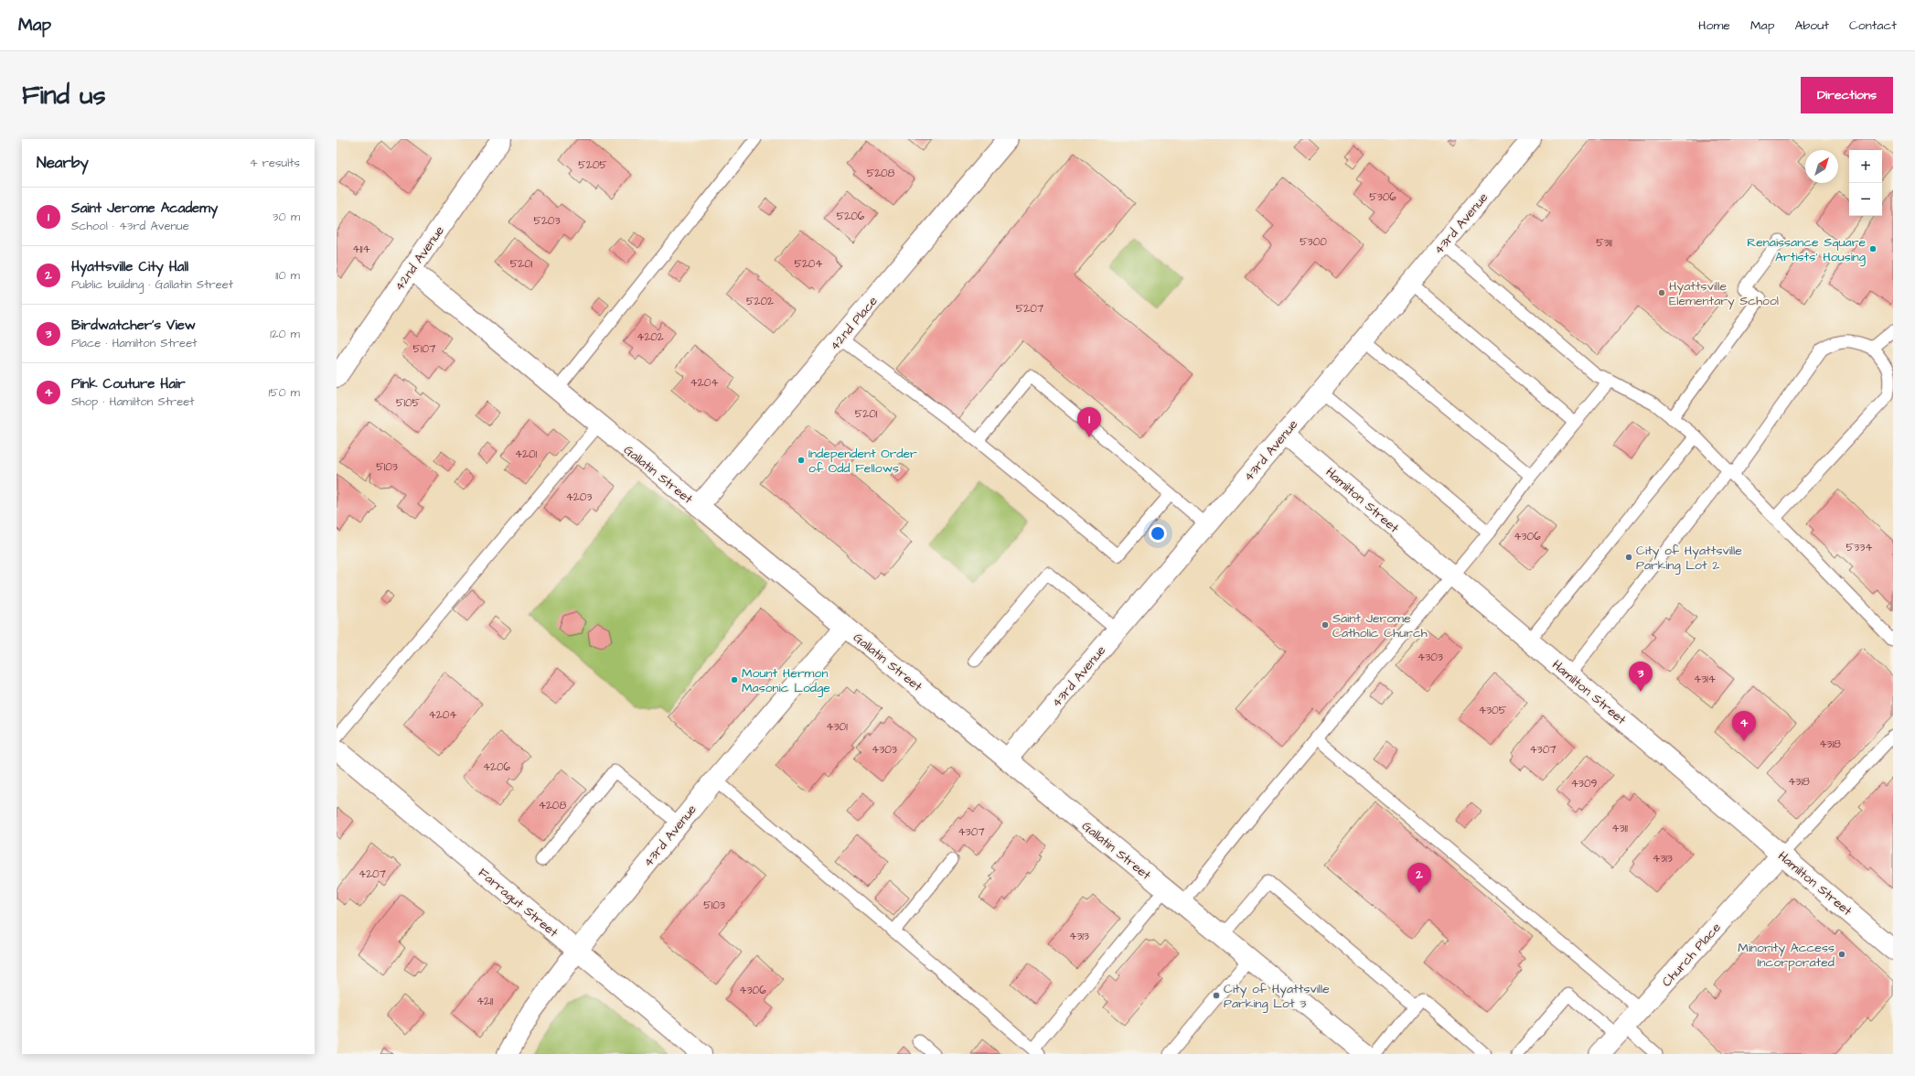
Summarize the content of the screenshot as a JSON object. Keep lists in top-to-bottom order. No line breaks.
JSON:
{"streets":{"street":["43rd Avenue","42nd Avenue","42nd Place","Gallatin Street","Hamilton Street","Farragut Street","Church Place"]},"crossings":[["43rd Avenue","Gallatin Street"],["43rd Avenue","Hamilton Street"],["43rd Avenue","Farragut Street"],["42nd Avenue","Gallatin Street"],["42nd Place","Gallatin Street"],["Hamilton Street","Church Place"]],"places":["Renaissance Square Artists’ Housing","Hyattsville Elementary School","Independent Order of Odd Fellows","City of Hyattsville Parking Lot 2","Saint Jerome Catholic Church","Mount Hermon Masonic Lodge","Minority Access Incorporated","City of Hyattsville Parking Lot 3"],"house_numbers":["5205","5208","5306","5206","5203","5300","5311","4114","5201","5204","5202","5207","4202","5107","4204","5105","5201","4201","5103","4203","4306","5334","4303","4314","4305","4204","4301","4318","4303","4307","4206","4318","4309","4208","4311","4307","4313","4207","5103","4313","4306","4211"],"north":"top right","page":{"header":"Map","nav":["Home","Map","About","Contact"],"buttons":"Directions","title":"Find us","heading":["Nearby","4 results"],"map_buttons":["+","−"],"list":[{"mark":"1","name":"Saint Jerome Academy","note":"School · 43rd Avenue","value":"30 m"},{"mark":"2","name":"Hyattsville City Hall","note":"Public building · Gallatin Street","value":"110 m"},{"mark":"3","name":"Birdwatcher's View","note":"Place · Hamilton Street","value":"120 m"},{"mark":"4","name":"Pink Couture Hair","note":"Shop · Hamilton Street","value":"150 m"}],"pins":["1","3","4","2"]}}
